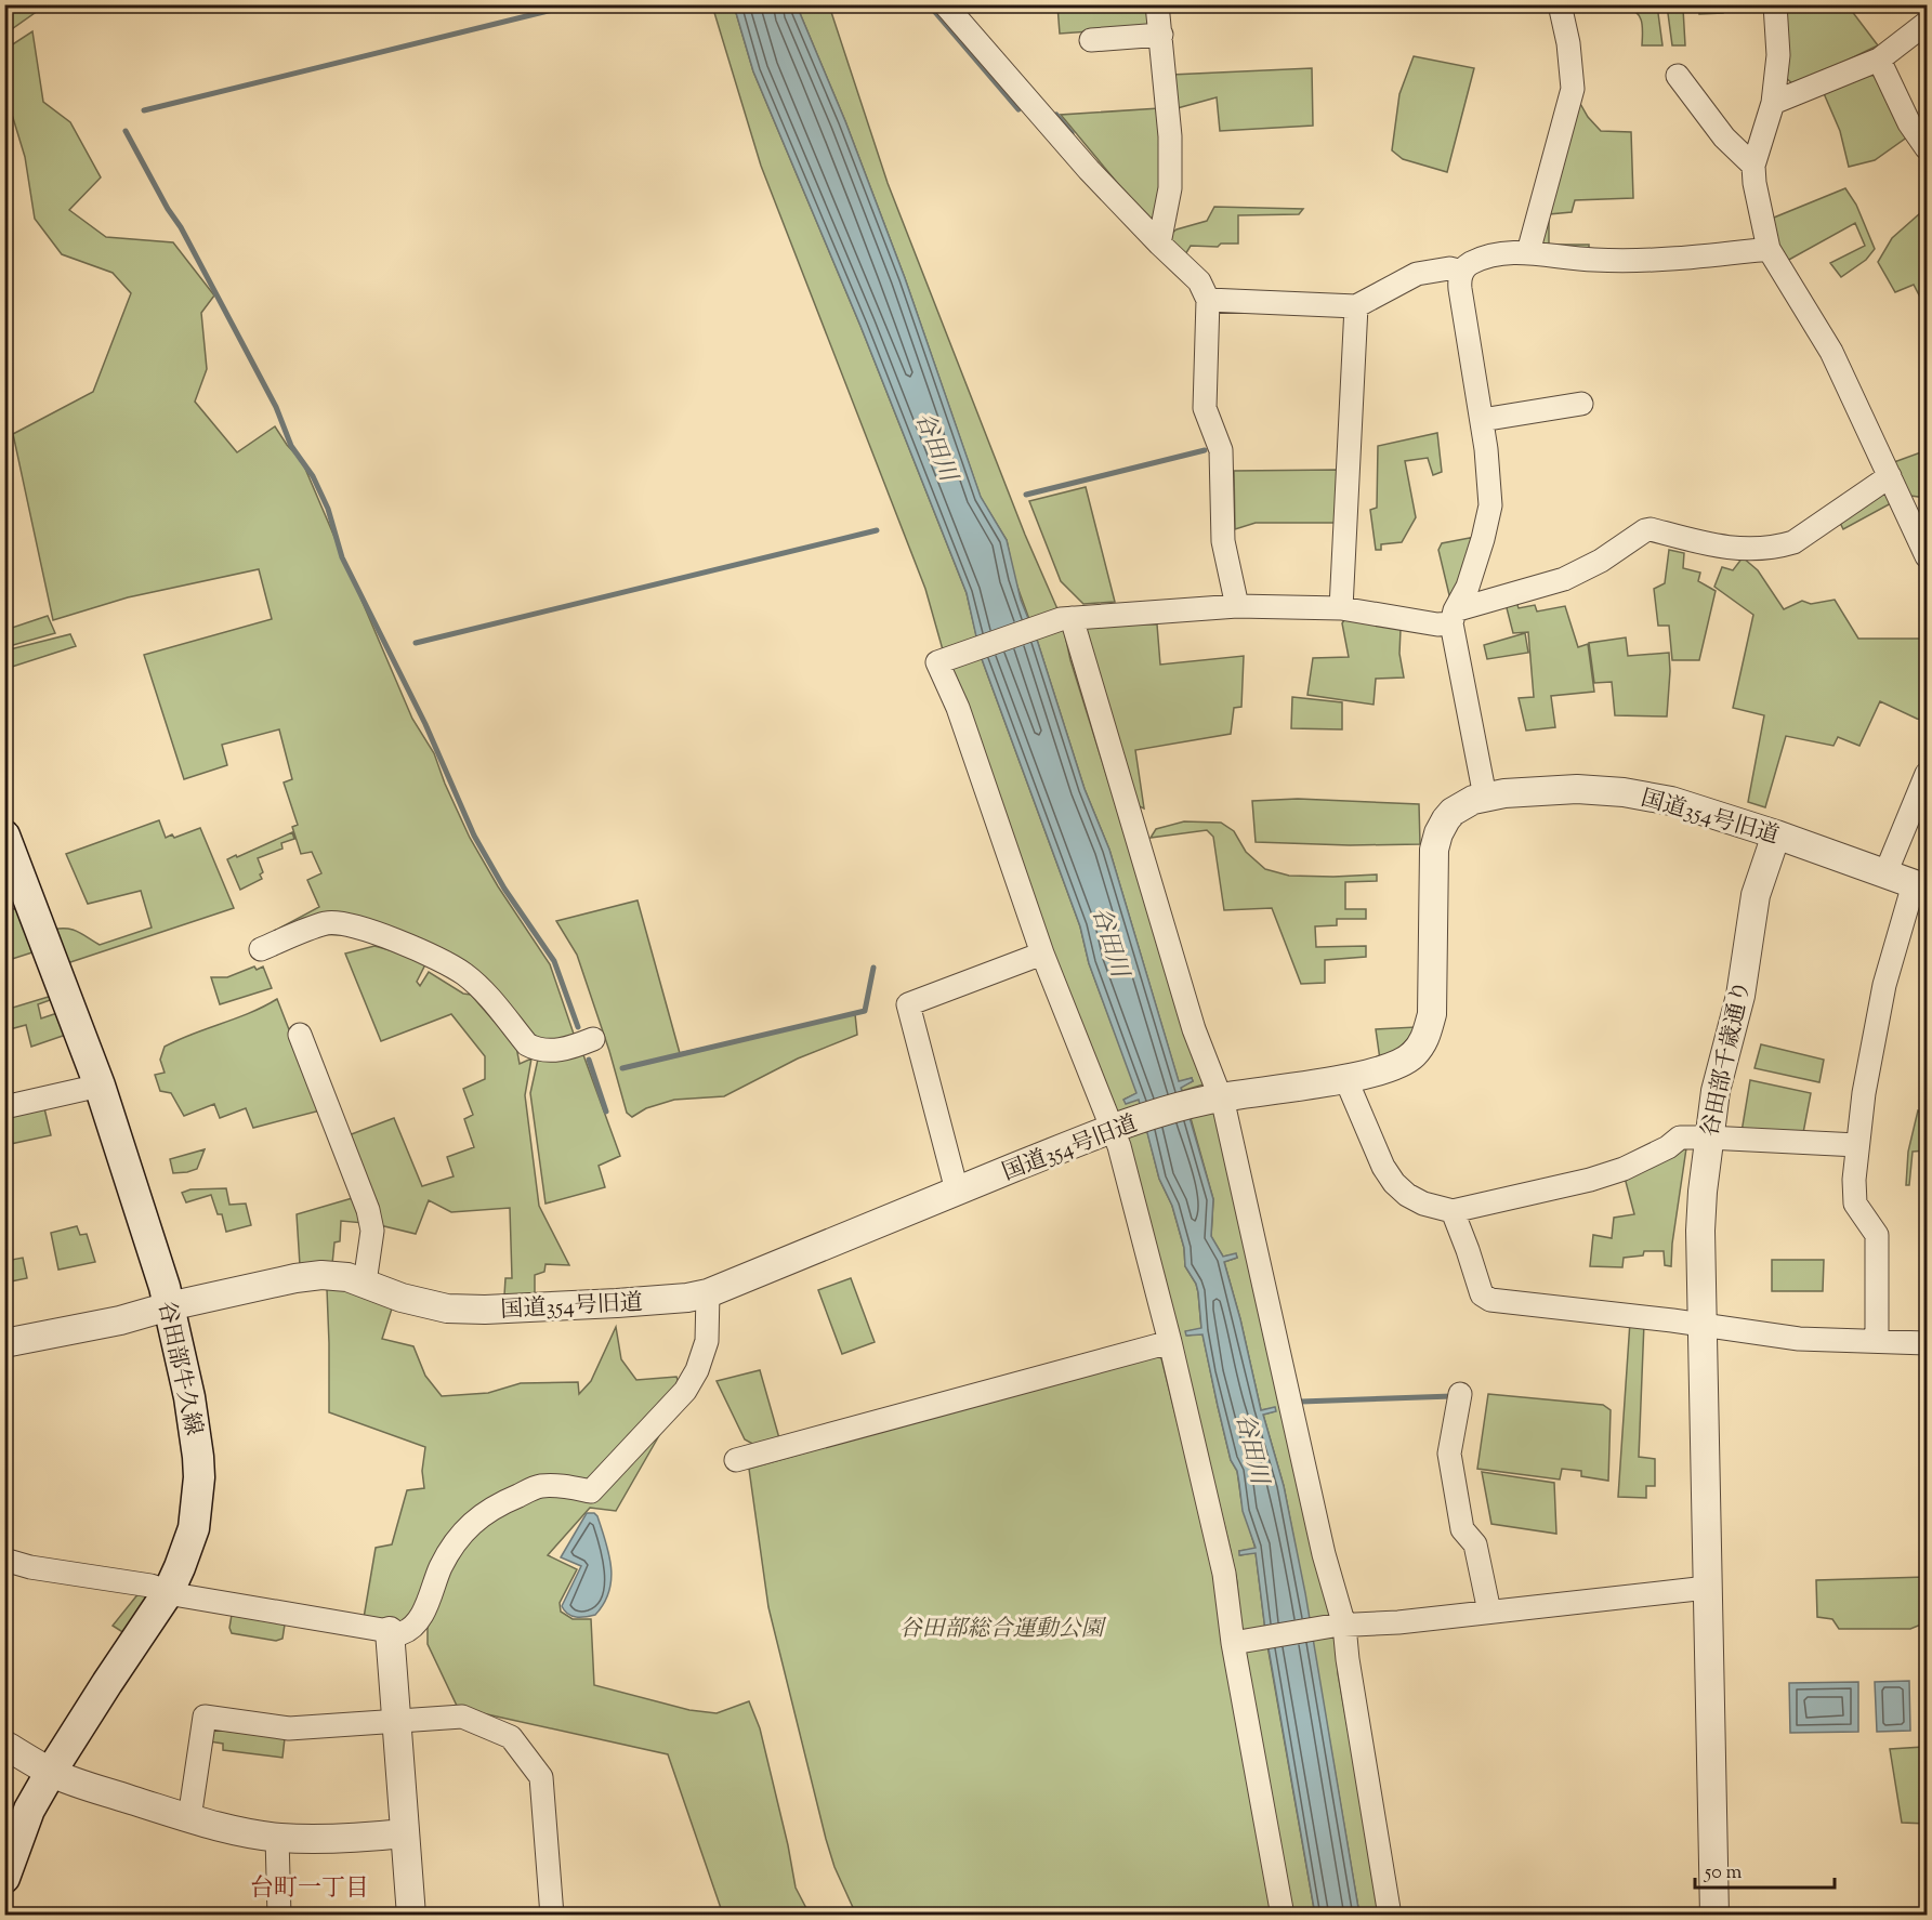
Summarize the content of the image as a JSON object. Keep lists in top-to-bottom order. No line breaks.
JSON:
{"streets":{"main road":["谷田部牛久線"],"street":["国道354号旧道","谷田部千歳通り"]},"crossings":[["国道354号旧道","谷田部千歳通り"],["国道354号旧道","谷田部牛久線"]],"districts":["台町一丁目"],"water":["谷田川"],"parks":["谷田部総合運動公園"],"scale_bar":"50 m"}
